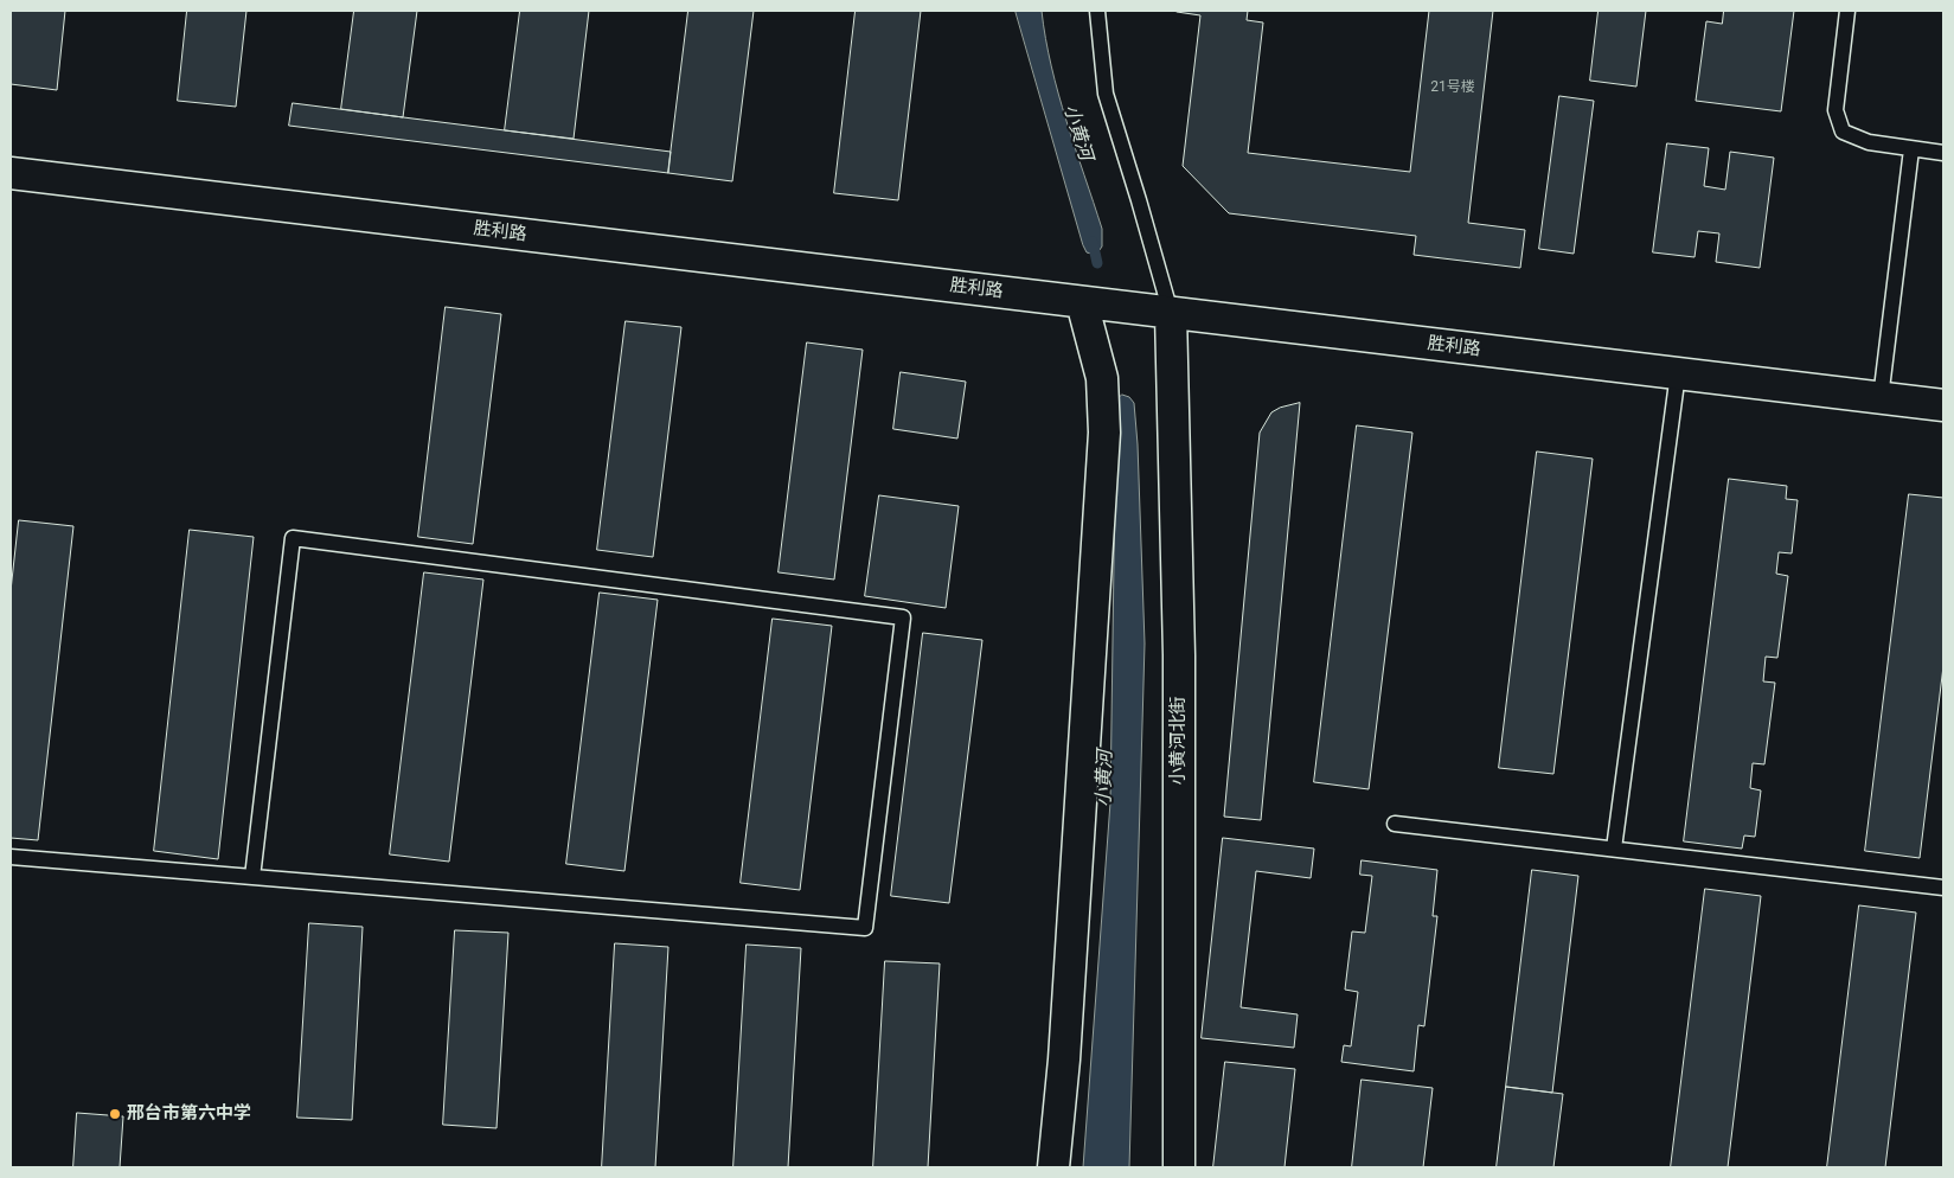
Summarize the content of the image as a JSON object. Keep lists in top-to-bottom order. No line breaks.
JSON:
{"streets":{"street":["胜利路","小黄河北街"]},"crossings":[["胜利路","小黄河北街"]],"water":["小黄河"],"places":["邢台市第六中学"],"house_numbers":["21号楼"]}
